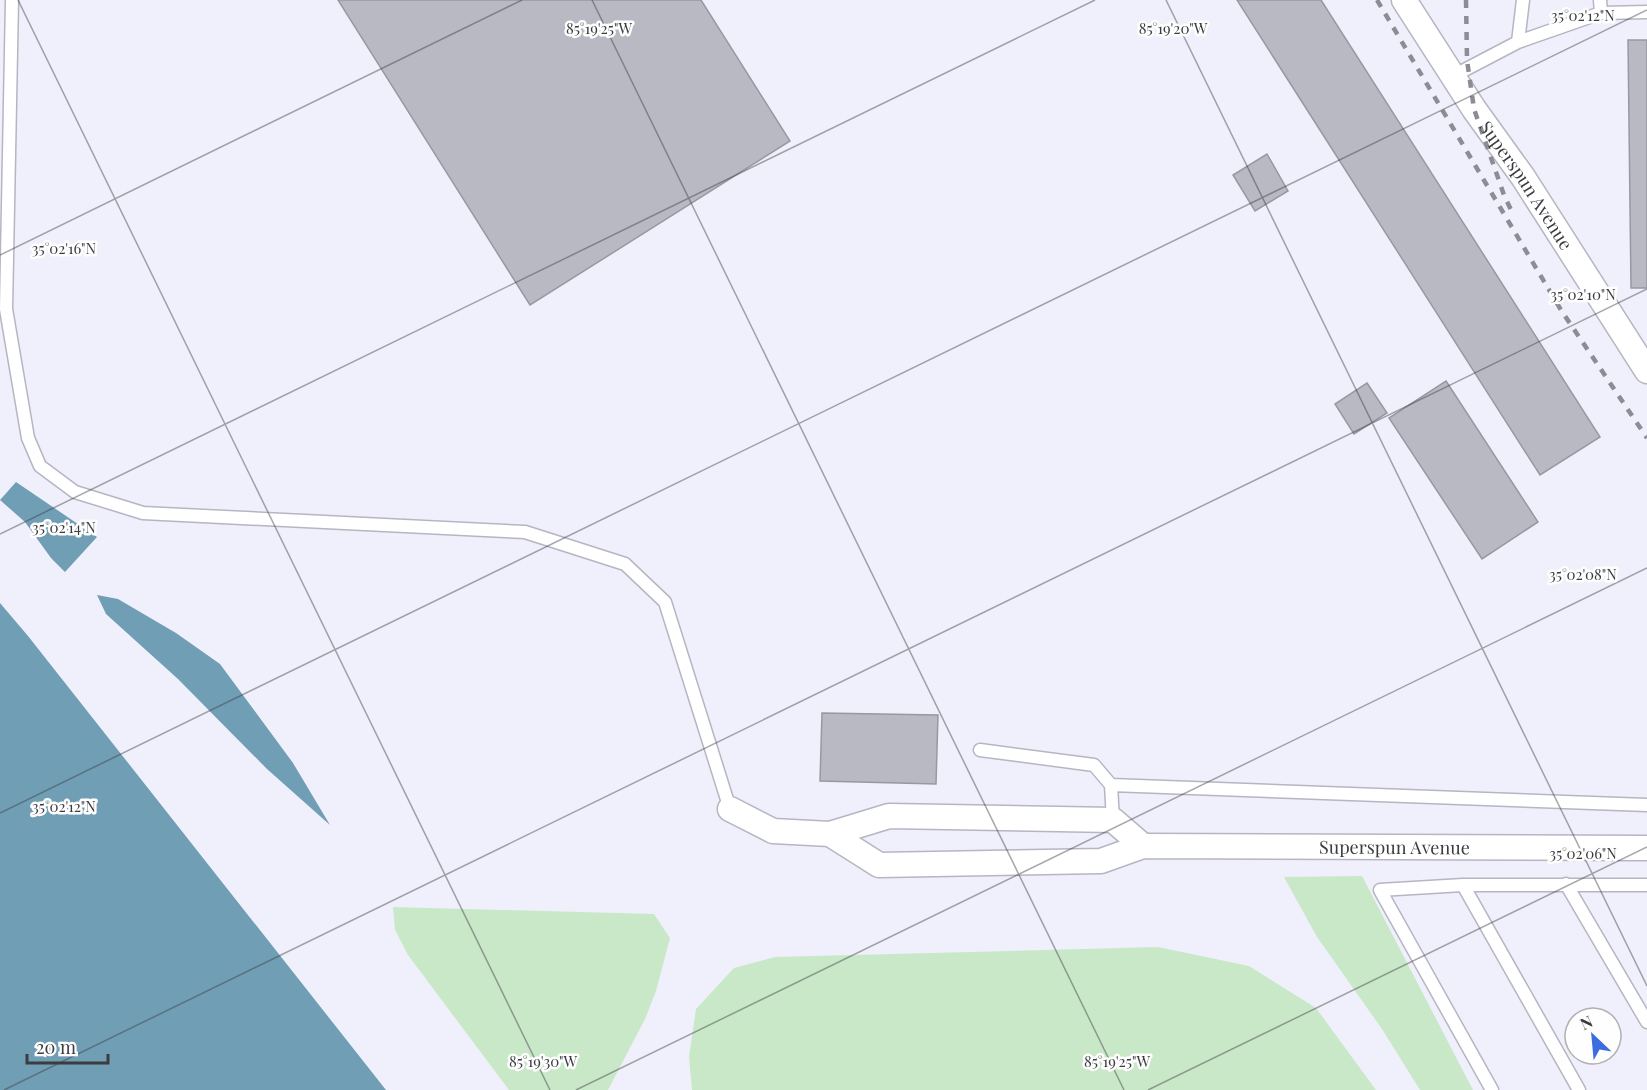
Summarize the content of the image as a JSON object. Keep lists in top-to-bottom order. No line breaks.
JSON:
{"streets":{"street":["Superspun Avenue"]},"scale_bar":"20 m","north":"top left","coordinates":["35°02'12\"N","85°19'25\"W","85°19'20\"W","35°02'16\"N","35°02'10\"N","35°02'14\"N","35°02'08\"N","35°02'06\"N","85°19'30\"W"]}
